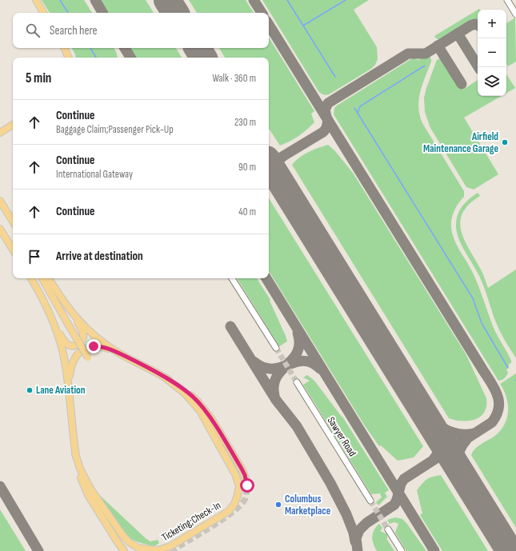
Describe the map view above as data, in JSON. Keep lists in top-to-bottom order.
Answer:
{
  "streets": {
    "main road": ["Ticketing;Check-In"],
    "street": ["Sawyer Road"]
  },
  "places": ["Airfield Maintenance Garage", "Lane Aviation", "Columbus Marketplace"],
  "page": {
    "map_buttons": ["+", "−"],
    "search": "Search here",
    "heading": ["5 min", "Walk · 360 m"],
    "list": [
      ["Continue", "Baggage Claim;Passenger Pick-Up", "230 m"],
      ["Continue", "International Gateway", "90 m"],
      ["Continue", "40 m"],
      "Arrive at destination"
    ]
  }
}
